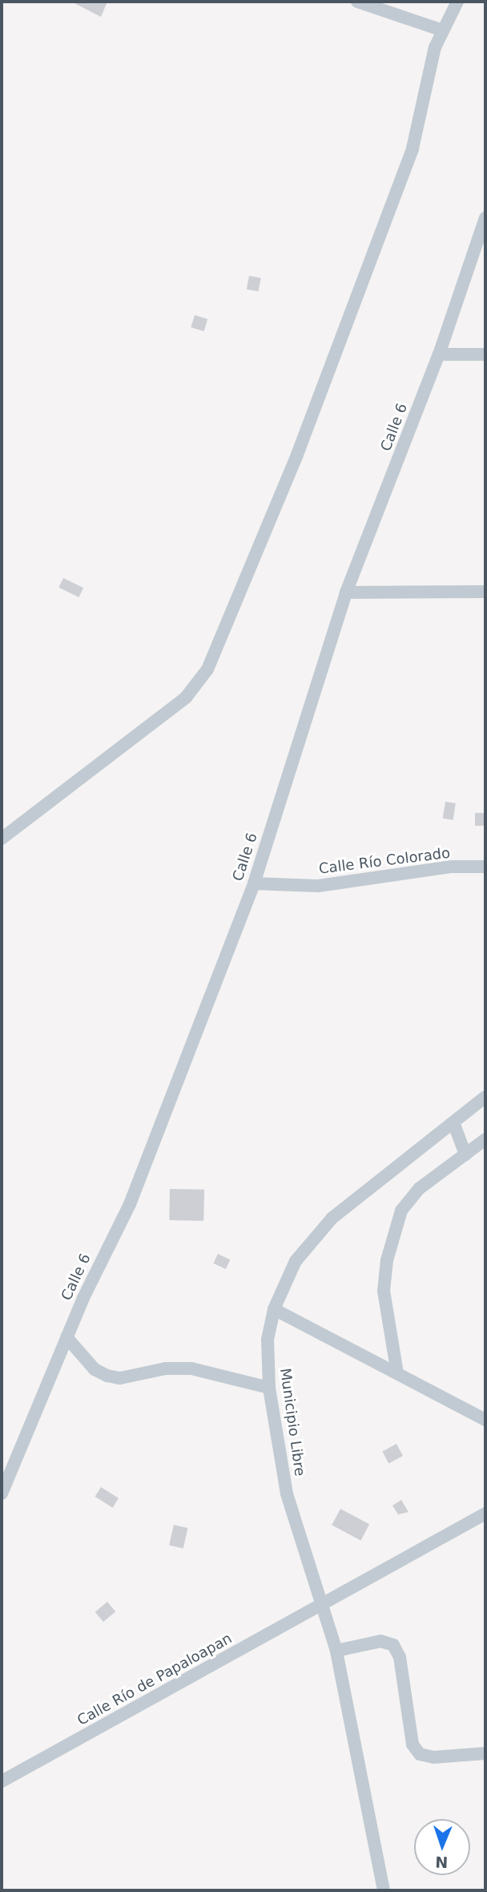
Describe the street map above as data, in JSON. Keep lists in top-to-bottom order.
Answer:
{
  "streets": {
    "street": [
      "Calle 6",
      "Calle Río Colorado",
      "Municipio Libre",
      "Calle Río de Papaloapan"
    ]
  },
  "crossings": [
    ["Calle 6", "Calle Río Colorado"],
    ["Municipio Libre", "Calle Río de Papaloapan"]
  ],
  "north": "bottom"
}
